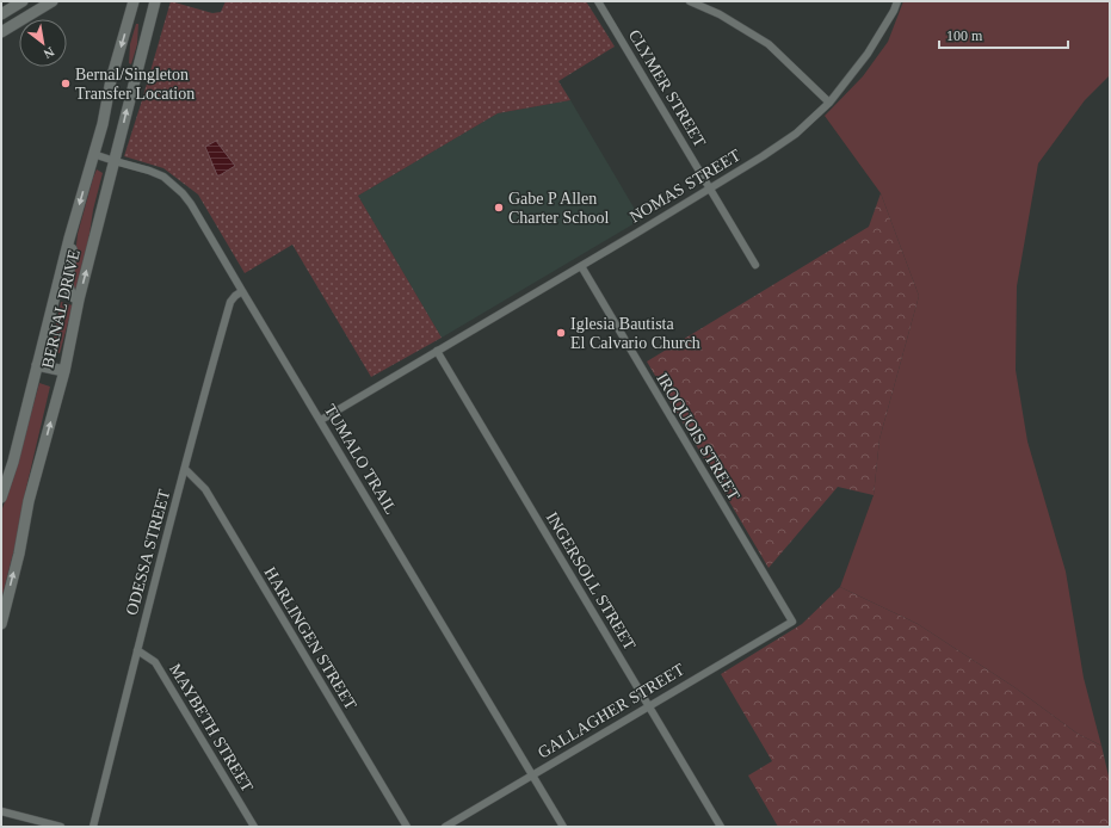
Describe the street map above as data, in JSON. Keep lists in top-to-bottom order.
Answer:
{
  "streets": {
    "street": [
      "CLYMER STREET",
      "NOMAS STREET",
      "BERNAL DRIVE",
      "IROQUOIS STREET",
      "TUMALO TRAIL",
      "ODESSA STREET",
      "INGERSOLL STREET",
      "HARLINGEN STREET",
      "GALLAGHER STREET",
      "MAYBETH STREET"
    ]
  },
  "crossings": [
    ["CLYMER STREET", "NOMAS STREET"],
    ["NOMAS STREET", "IROQUOIS STREET"],
    ["NOMAS STREET", "TUMALO TRAIL"],
    ["NOMAS STREET", "INGERSOLL STREET"],
    ["BERNAL DRIVE", "TUMALO TRAIL"],
    ["IROQUOIS STREET", "GALLAGHER STREET"],
    ["TUMALO TRAIL", "ODESSA STREET"],
    ["TUMALO TRAIL", "GALLAGHER STREET"],
    ["ODESSA STREET", "HARLINGEN STREET"],
    ["ODESSA STREET", "MAYBETH STREET"],
    ["INGERSOLL STREET", "GALLAGHER STREET"]
  ],
  "places": ["Bernal/Singleton Transfer Location", "Gabe P Allen Charter School", "Iglesia Bautista El Calvario Church"],
  "scale_bar": "100 m",
  "north": "bottom right"
}
